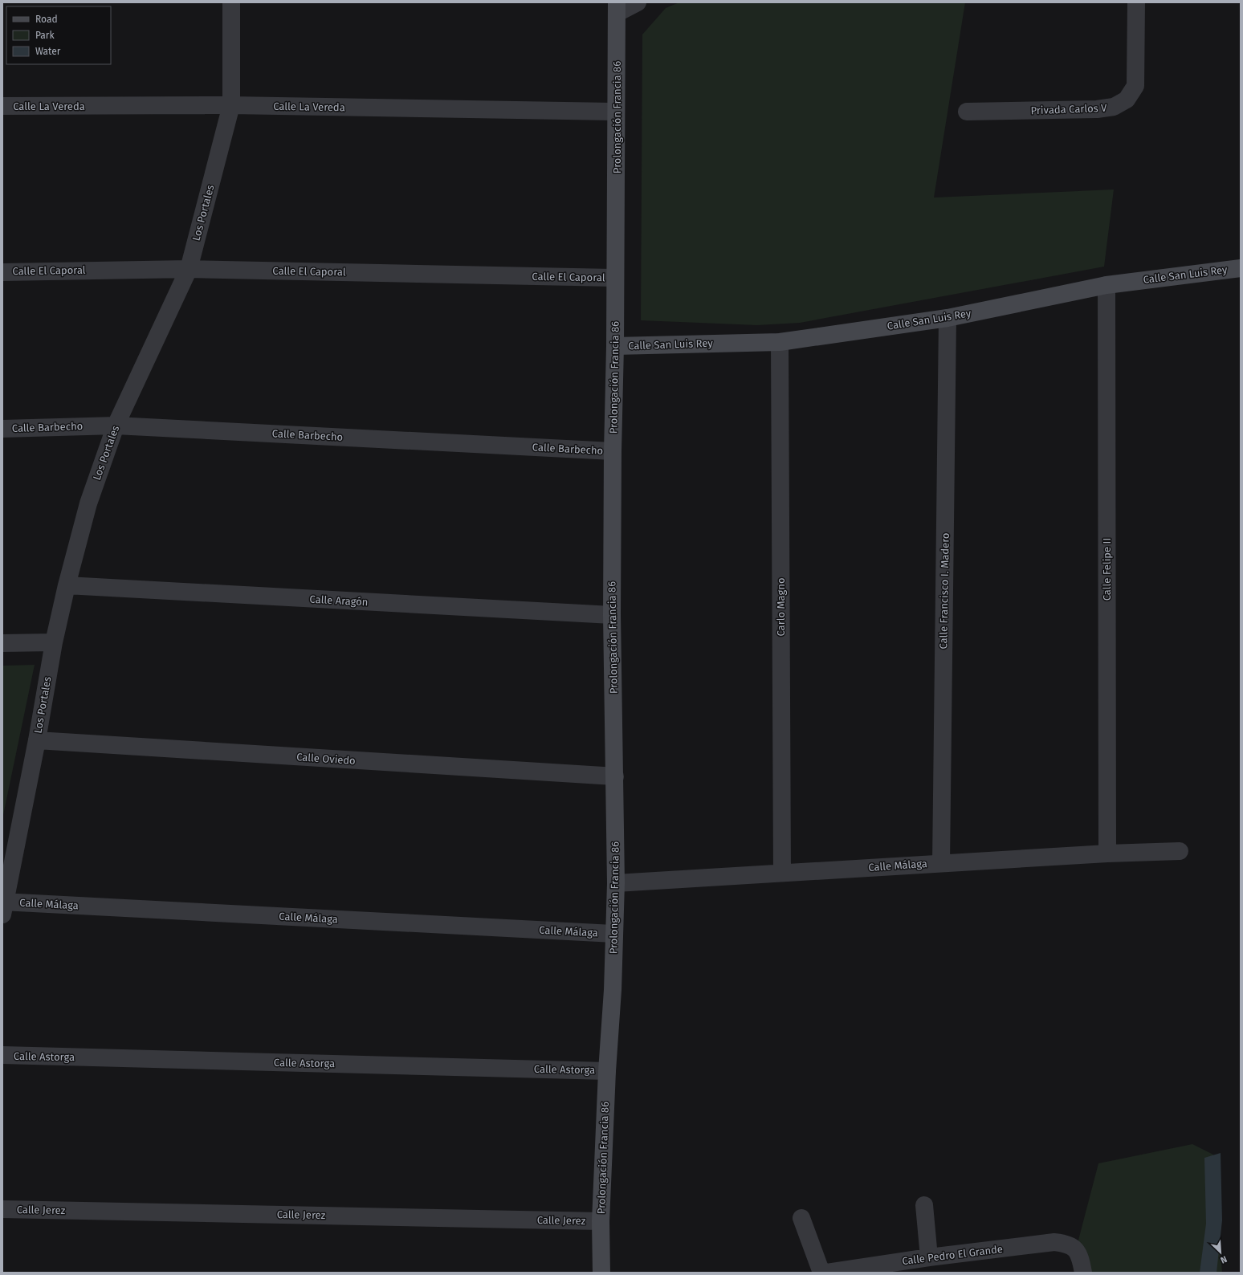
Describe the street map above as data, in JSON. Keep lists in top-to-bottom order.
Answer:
{
  "streets": {
    "street": [
      "Calle La Vereda",
      "Privada Carlos V",
      "Prolongación Francia 86",
      "Los Portales",
      "Calle El Caporal",
      "Calle San Luis Rey",
      "Calle Barbecho",
      "Calle Felipe II",
      "Calle Francisco I. Madero",
      "Calle Aragón",
      "Carlo Magno",
      "Calle Oviedo",
      "Calle Málaga",
      "Calle Astorga",
      "Calle Jerez",
      "Calle Pedro El Grande"
    ]
  },
  "crossings": [
    ["Calle La Vereda", "Prolongación Francia 86"],
    ["Calle La Vereda", "Los Portales"],
    ["Prolongación Francia 86", "Calle El Caporal"],
    ["Prolongación Francia 86", "Calle San Luis Rey"],
    ["Prolongación Francia 86", "Calle Barbecho"],
    ["Prolongación Francia 86", "Calle Aragón"],
    ["Prolongación Francia 86", "Calle Oviedo"],
    ["Prolongación Francia 86", "Calle Málaga"],
    ["Prolongación Francia 86", "Calle Astorga"],
    ["Prolongación Francia 86", "Calle Jerez"],
    ["Los Portales", "Calle El Caporal"],
    ["Los Portales", "Calle Barbecho"],
    ["Los Portales", "Calle Aragón"],
    ["Los Portales", "Calle Oviedo"],
    ["Los Portales", "Calle Málaga"],
    ["Calle San Luis Rey", "Calle Felipe II"],
    ["Calle San Luis Rey", "Calle Francisco I. Madero"],
    ["Calle San Luis Rey", "Carlo Magno"],
    ["Calle Felipe II", "Calle Málaga"],
    ["Calle Francisco I. Madero", "Calle Málaga"],
    ["Carlo Magno", "Calle Málaga"]
  ],
  "legend": ["Road", "Park", "Water"],
  "north": "bottom right"
}
